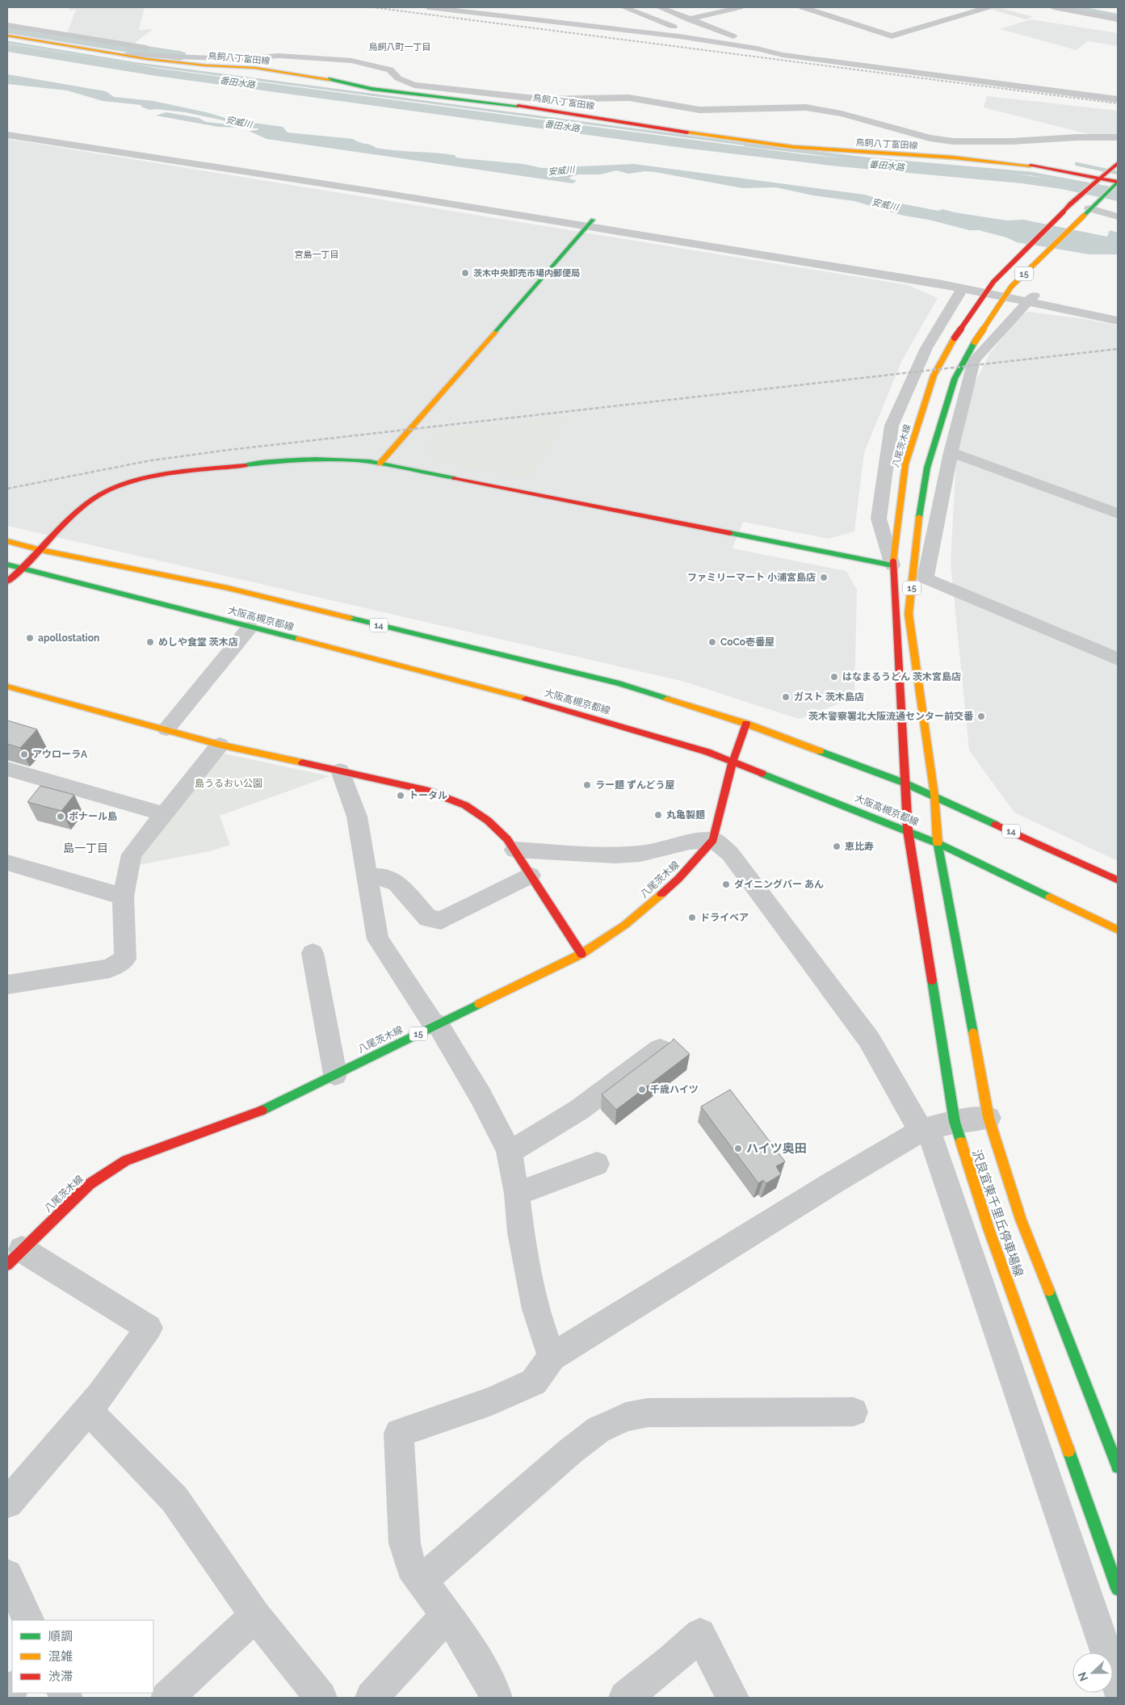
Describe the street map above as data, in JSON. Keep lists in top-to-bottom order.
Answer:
{
  "streets": {
    "main road": [
      "鳥飼八丁富田線",
      "15",
      "八尾茨木線",
      "大阪高槻京都線",
      "14",
      "沢良宜東千里丘停車場線"
    ]
  },
  "crossings": [
    ["鳥飼八丁富田線", "15"],
    ["鳥飼八丁富田線", "八尾茨木線"],
    ["15", "大阪高槻京都線"],
    ["15", "沢良宜東千里丘停車場線"],
    ["八尾茨木線", "大阪高槻京都線"],
    ["八尾茨木線", "沢良宜東千里丘停車場線"],
    ["大阪高槻京都線", "沢良宜東千里丘停車場線"]
  ],
  "districts": ["鳥飼八町一丁目", "宮島一丁目", "島一丁目"],
  "water": ["番田水路", "安威川"],
  "parks": ["島うるおい公園"],
  "places": [
    "茨木中央卸売市場内郵便局",
    "ファミリーマート 小浦宮島店",
    "apollostation",
    "めしや食堂 茨木店",
    "CoCo壱番屋",
    "はなまるうどん 茨木宮島店",
    "ガスト 茨木島店",
    "茨木警察署北大阪流通センター前交番",
    "アウローラA",
    "ラー麺 ずんどう屋",
    "トータル",
    "丸亀製麺",
    "ボナール島",
    "恵比寿",
    "ダイニングバー あん",
    "ドライベア",
    "千歳ハイツ",
    "ハイツ奥田"
  ],
  "legend": ["順調", "混雑", "渋滞"],
  "north": "left"
}
